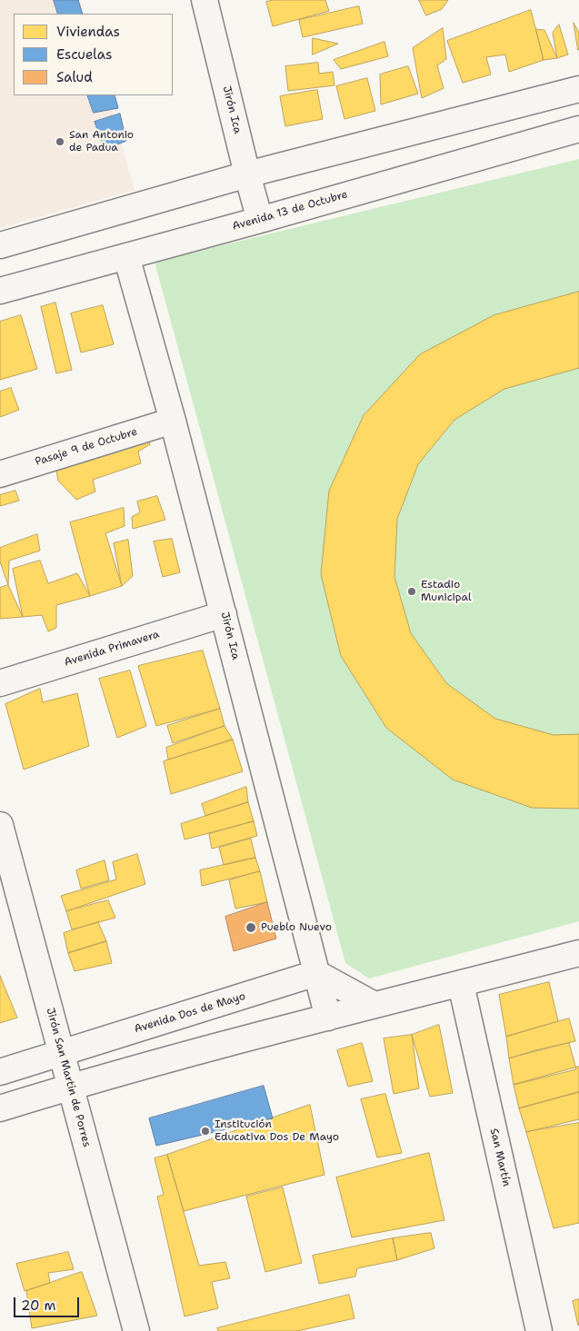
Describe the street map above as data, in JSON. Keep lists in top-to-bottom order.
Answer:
{
  "streets": {
    "street": [
      "Jirón Ica",
      "Avenida 13 de Octubre",
      "Pasaje 9 de Octubre",
      "Avenida Primavera",
      "Avenida Dos de Mayo",
      "Jirón San Martin de Porres",
      "San Martín"
    ]
  },
  "crossings": [
    ["Jirón Ica", "Avenida 13 de Octubre"],
    ["Jirón Ica", "Pasaje 9 de Octubre"],
    ["Jirón Ica", "Avenida Primavera"],
    ["Jirón Ica", "Avenida Dos de Mayo"],
    ["Avenida Dos de Mayo", "Jirón San Martin de Porres"]
  ],
  "places": [
    "San Antonio de Padua",
    "Estadio Municipal",
    "Pueblo Nuevo",
    "Institución Educativa Dos De Mayo"
  ],
  "legend": ["Viviendas", "Escuelas", "Salud"],
  "scale_bar": "20 m"
}
